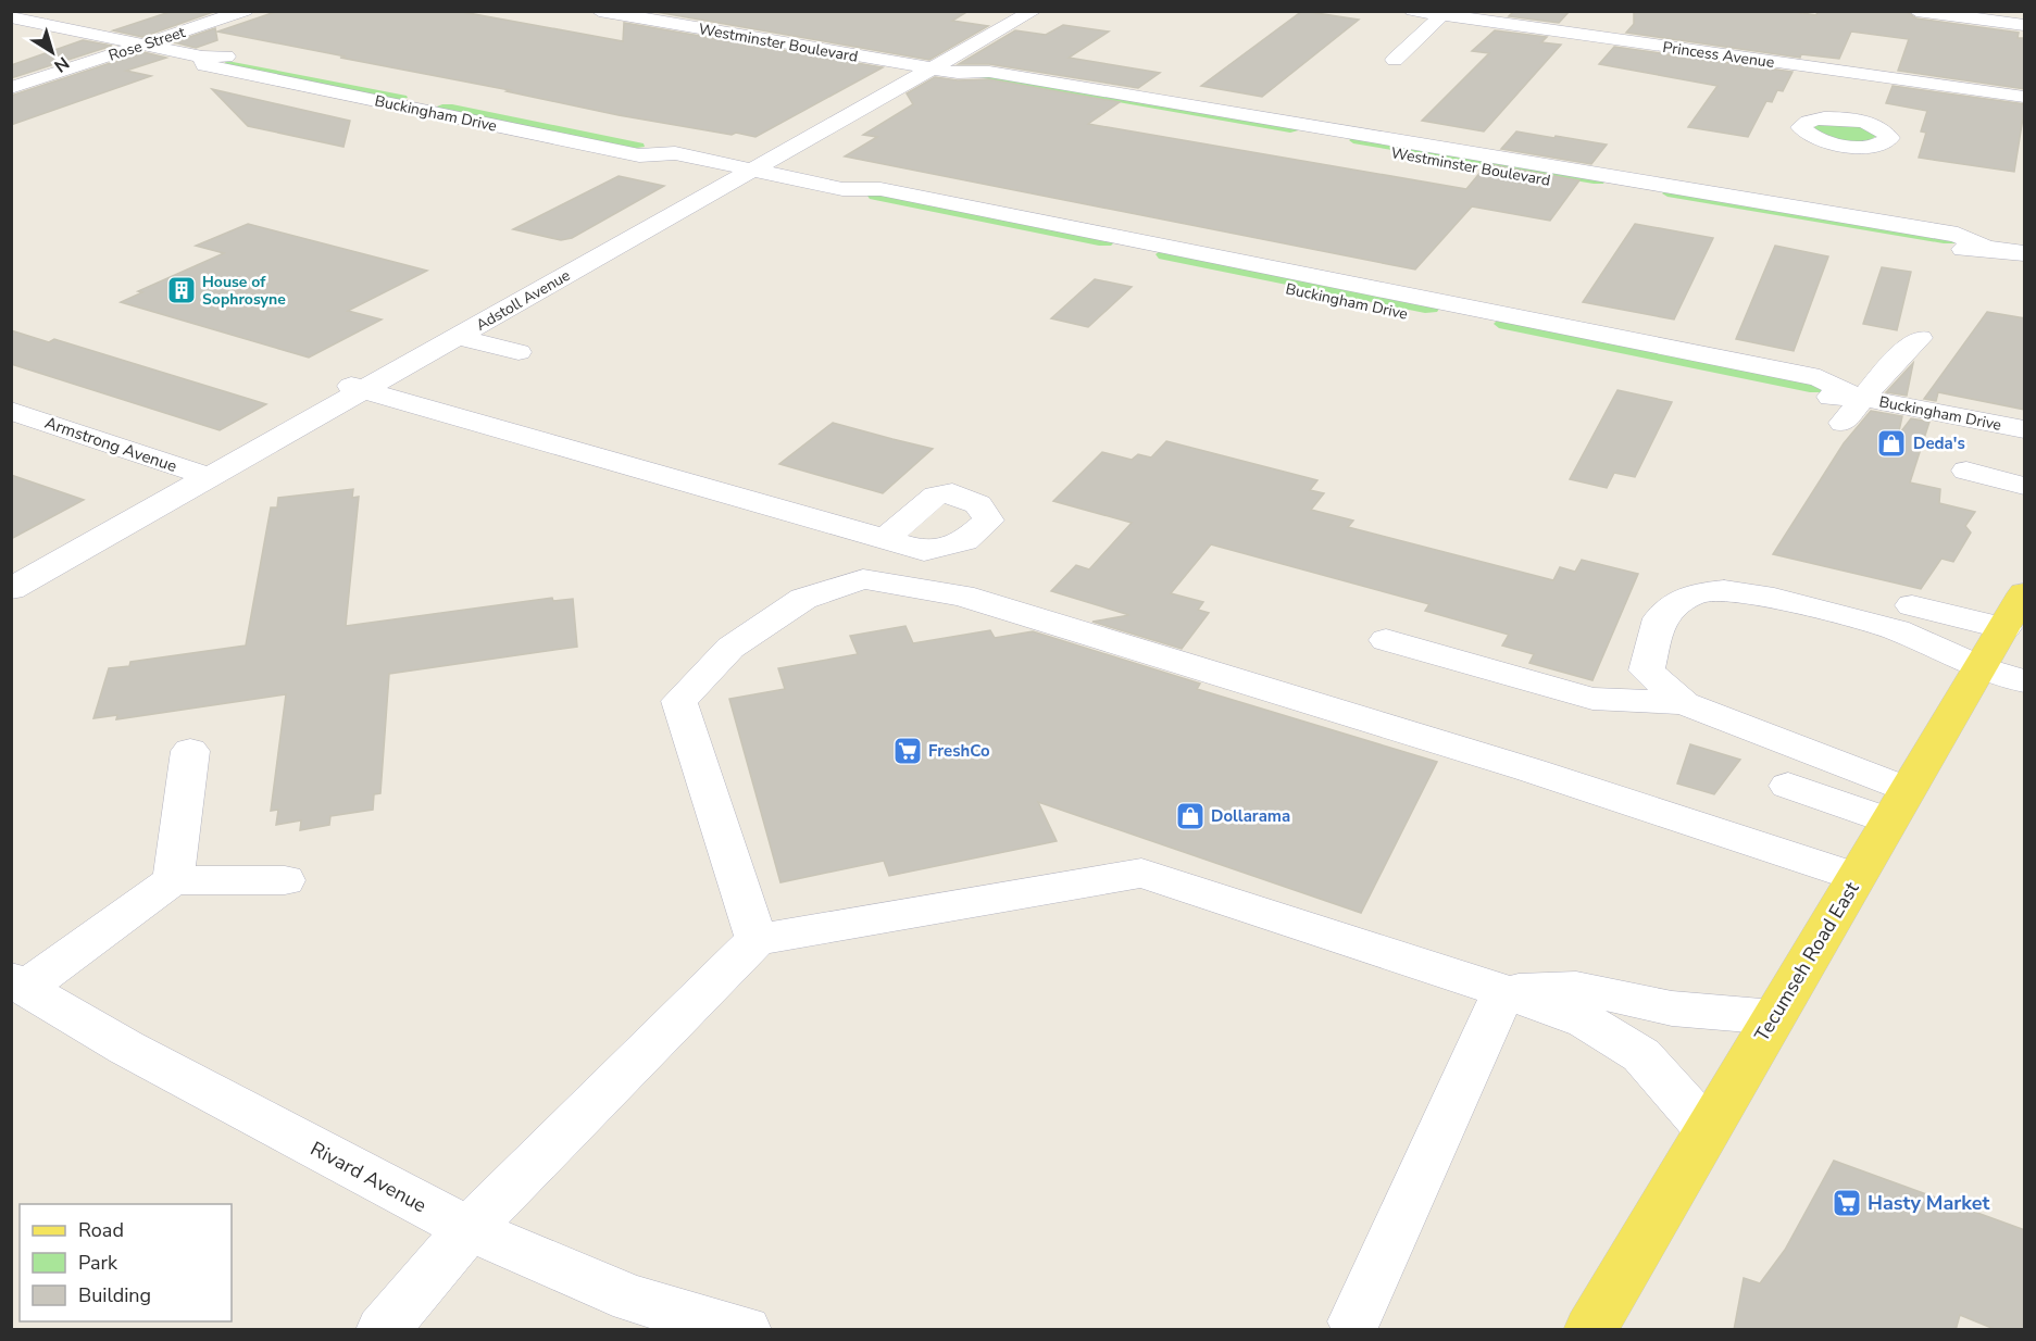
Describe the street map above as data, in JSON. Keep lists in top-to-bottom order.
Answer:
{
  "streets": {
    "main road": ["Tecumseh Road East"],
    "street": [
      "Westminster Boulevard",
      "Rose Street",
      "Princess Avenue",
      "Buckingham Drive",
      "Adstoll Avenue",
      "Armstrong Avenue",
      "Rivard Avenue"
    ]
  },
  "crossings": [
    ["Westminster Boulevard", "Adstoll Avenue"],
    ["Rose Street", "Buckingham Drive"],
    ["Buckingham Drive", "Adstoll Avenue"],
    ["Adstoll Avenue", "Armstrong Avenue"]
  ],
  "places": {
    "building": ["House of Sophrosyne"],
    "shop": ["Deda's", "Dollarama"],
    "supermarket": ["FreshCo", "Hasty Market"]
  },
  "legend": ["Road", "Park", "Building"],
  "north": "bottom right"
}
